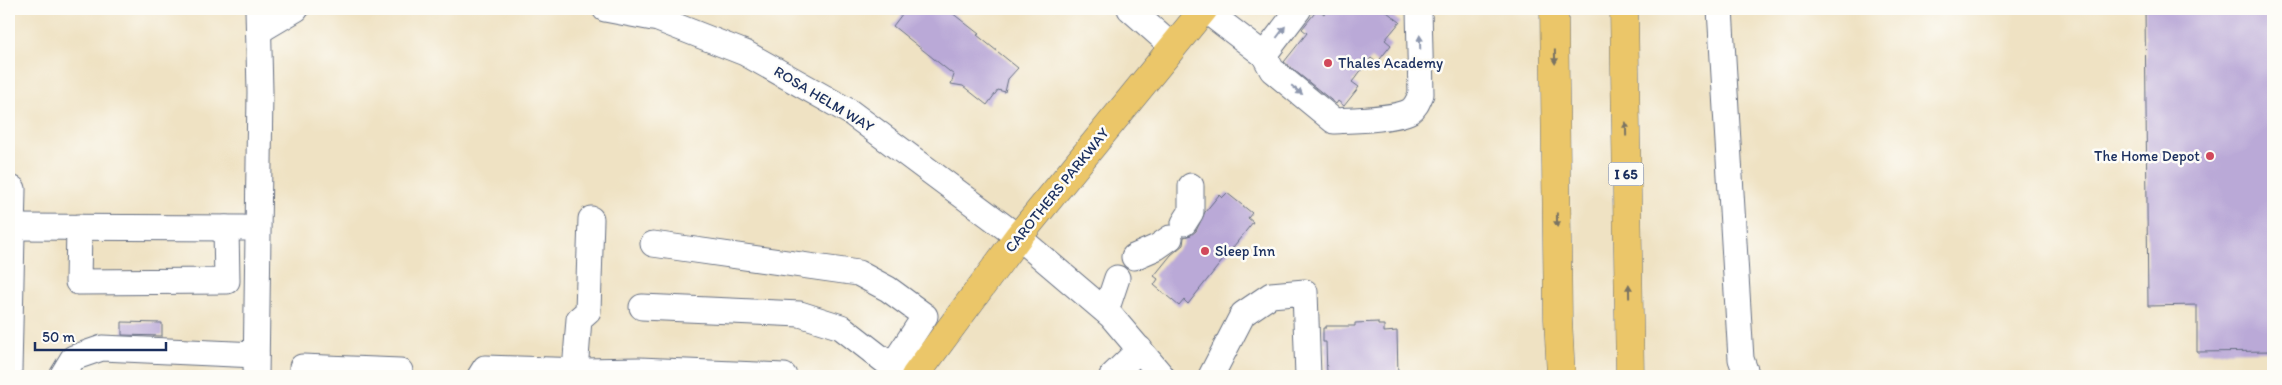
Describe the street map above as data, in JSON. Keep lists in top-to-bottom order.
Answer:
{
  "streets": {
    "main road": ["I 65", "CAROTHERS PARKWAY"],
    "street": ["ROSA HELM WAY"]
  },
  "crossings": [
    ["ROSA HELM WAY", "CAROTHERS PARKWAY"]
  ],
  "places": ["Thales Academy", "The Home Depot", "Sleep Inn"],
  "scale_bar": "50 m"
}
